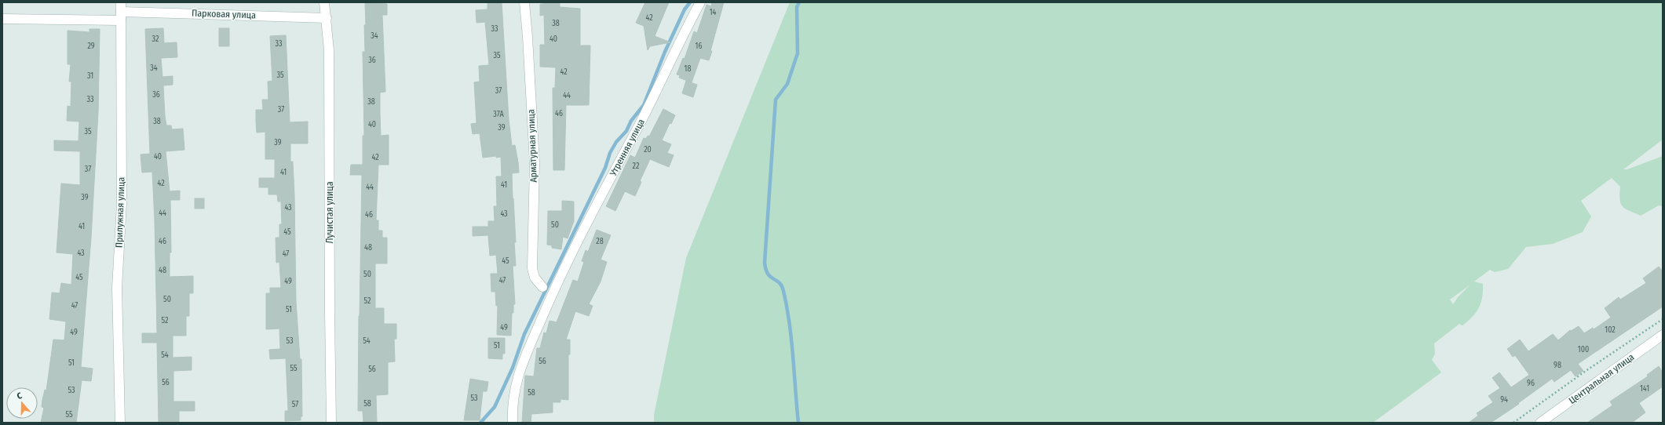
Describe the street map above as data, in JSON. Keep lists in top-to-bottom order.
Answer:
{
  "streets": {
    "street": [
      "Парковая улица",
      "Арматурная улица",
      "Утренняя улица",
      "Прилужная улица",
      "Лучистая улица",
      "Центральная улица"
    ]
  },
  "crossings": [
    ["Парковая улица", "Прилужная улица"],
    ["Парковая улица", "Лучистая улица"],
    ["Арматурная улица", "Утренняя улица"]
  ],
  "house_numbers": [
    "14",
    "42",
    "38",
    "33",
    "34",
    "32",
    "40",
    "33",
    "29",
    "16",
    "35",
    "36",
    "34",
    "18",
    "42",
    "35",
    "31",
    "37",
    "36",
    "44",
    "33",
    "38",
    "37",
    "46",
    "37А",
    "38",
    "40",
    "39",
    "35",
    "39",
    "20",
    "40",
    "42",
    "22",
    "37",
    "41",
    "42",
    "41",
    "44",
    "39",
    "43",
    "44",
    "43",
    "46",
    "50",
    "41",
    "45",
    "46",
    "28",
    "48",
    "43",
    "47",
    "45",
    "48",
    "50",
    "45",
    "47",
    "49",
    "50",
    "52",
    "47",
    "51",
    "52",
    "49",
    "102",
    "49",
    "53",
    "54",
    "51",
    "100",
    "54",
    "56",
    "51",
    "98",
    "55",
    "56",
    "56",
    "96",
    "141",
    "53",
    "58",
    "53",
    "94",
    "58",
    "57",
    "55"
  ],
  "north": "top"
}
